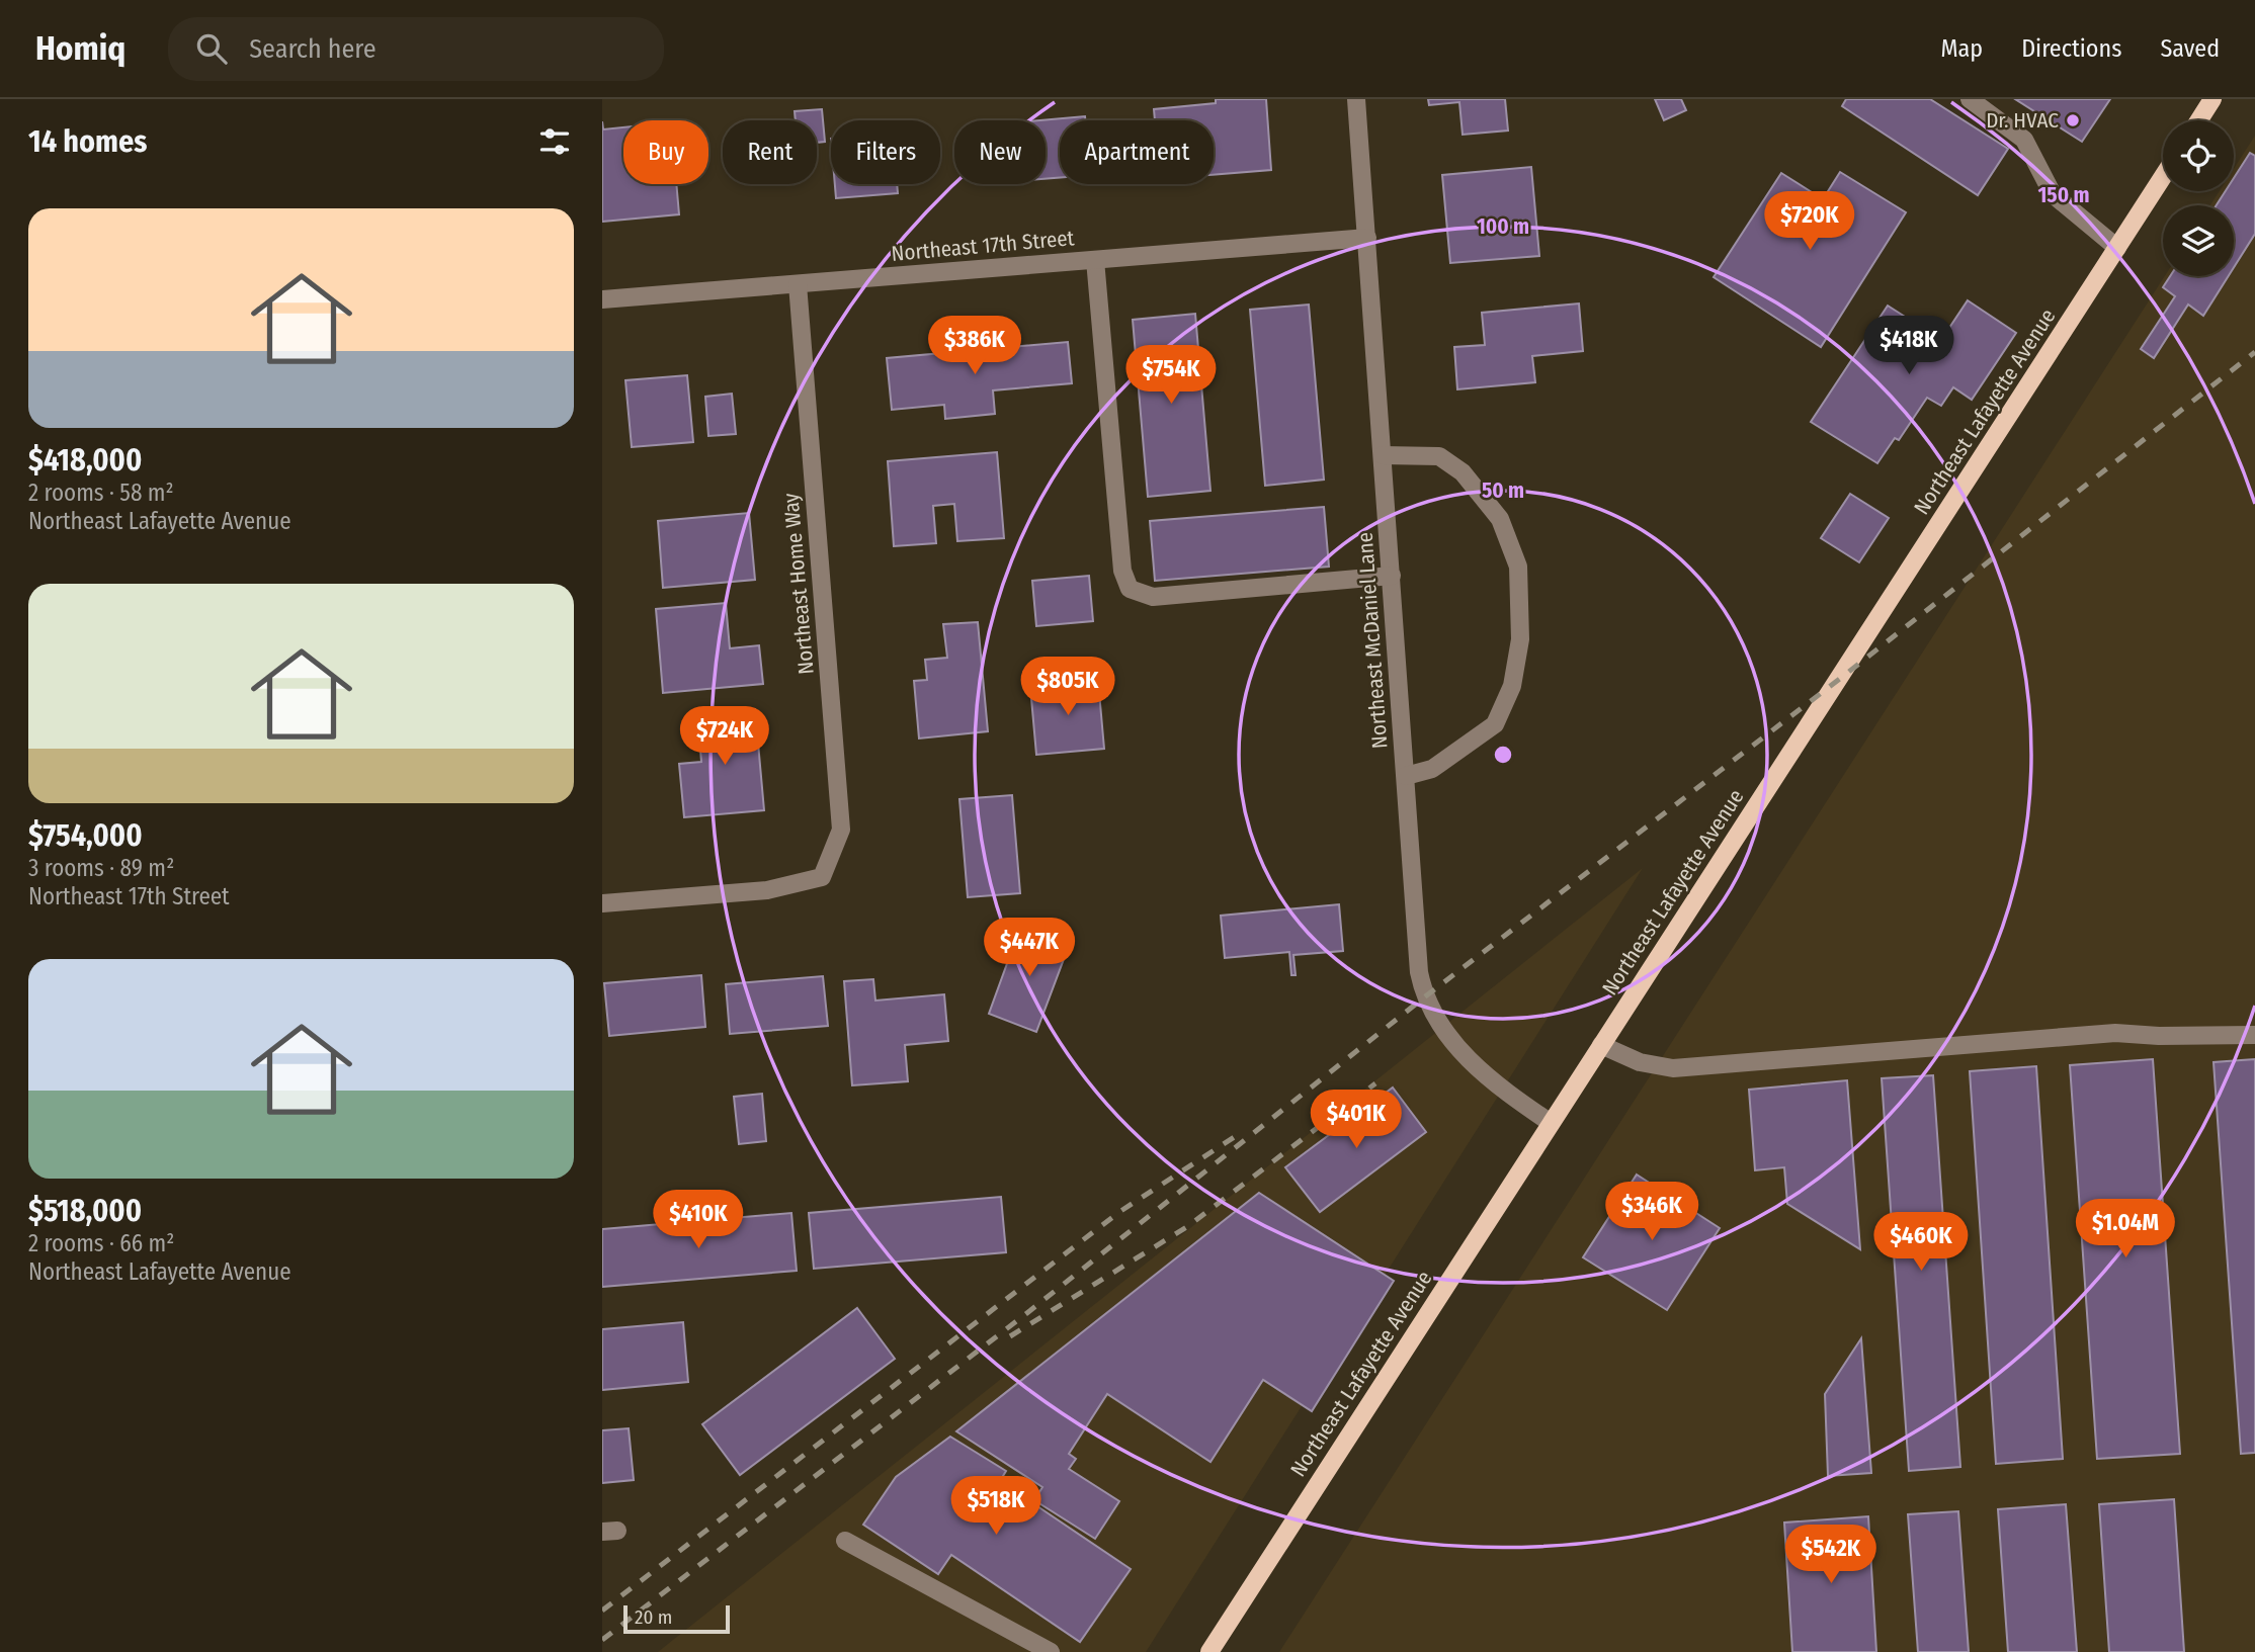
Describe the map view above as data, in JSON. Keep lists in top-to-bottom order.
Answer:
{
  "streets": {
    "main road": ["Northeast Lafayette Avenue"],
    "street": ["Northeast 17th Street", "Northeast Home Way", "Northeast McDaniel Lane"]
  },
  "crossings": [
    ["Northeast 17th Street", "Northeast Home Way"],
    ["Northeast 17th Street", "Northeast McDaniel Lane"],
    ["Northeast Lafayette Avenue", "Northeast McDaniel Lane"]
  ],
  "places": ["Dr. HVAC"],
  "scale_bar": "20 m",
  "page": {
    "header": "Homiq",
    "search": "Search here",
    "nav": ["Map", "Directions", "Saved"],
    "heading": "14 homes",
    "chip": [
      "Buy",
      "Rent",
      "Filters",
      "New",
      "Apartment"
    ],
    "list": [
      {
        "name": "$418,000",
        "note": "2 rooms · 58 m² · Northeast Lafayette Avenue"
      },
      {
        "name": "$754,000",
        "note": "3 rooms · 89 m² · Northeast 17th Street"
      },
      {
        "name": "$518,000",
        "note": "2 rooms · 66 m² · Northeast Lafayette Avenue"
      }
    ],
    "price": [
      "$720K",
      "$386K",
      "$418K",
      "$754K",
      "$805K",
      "$724K",
      "$447K",
      "$401K",
      "$346K",
      "$410K",
      "$1.04M",
      "$460K",
      "$518K",
      "$542K"
    ],
    "scale": "20 m"
  },
  "rings": ["150 m", "100 m", "50 m"]
}
